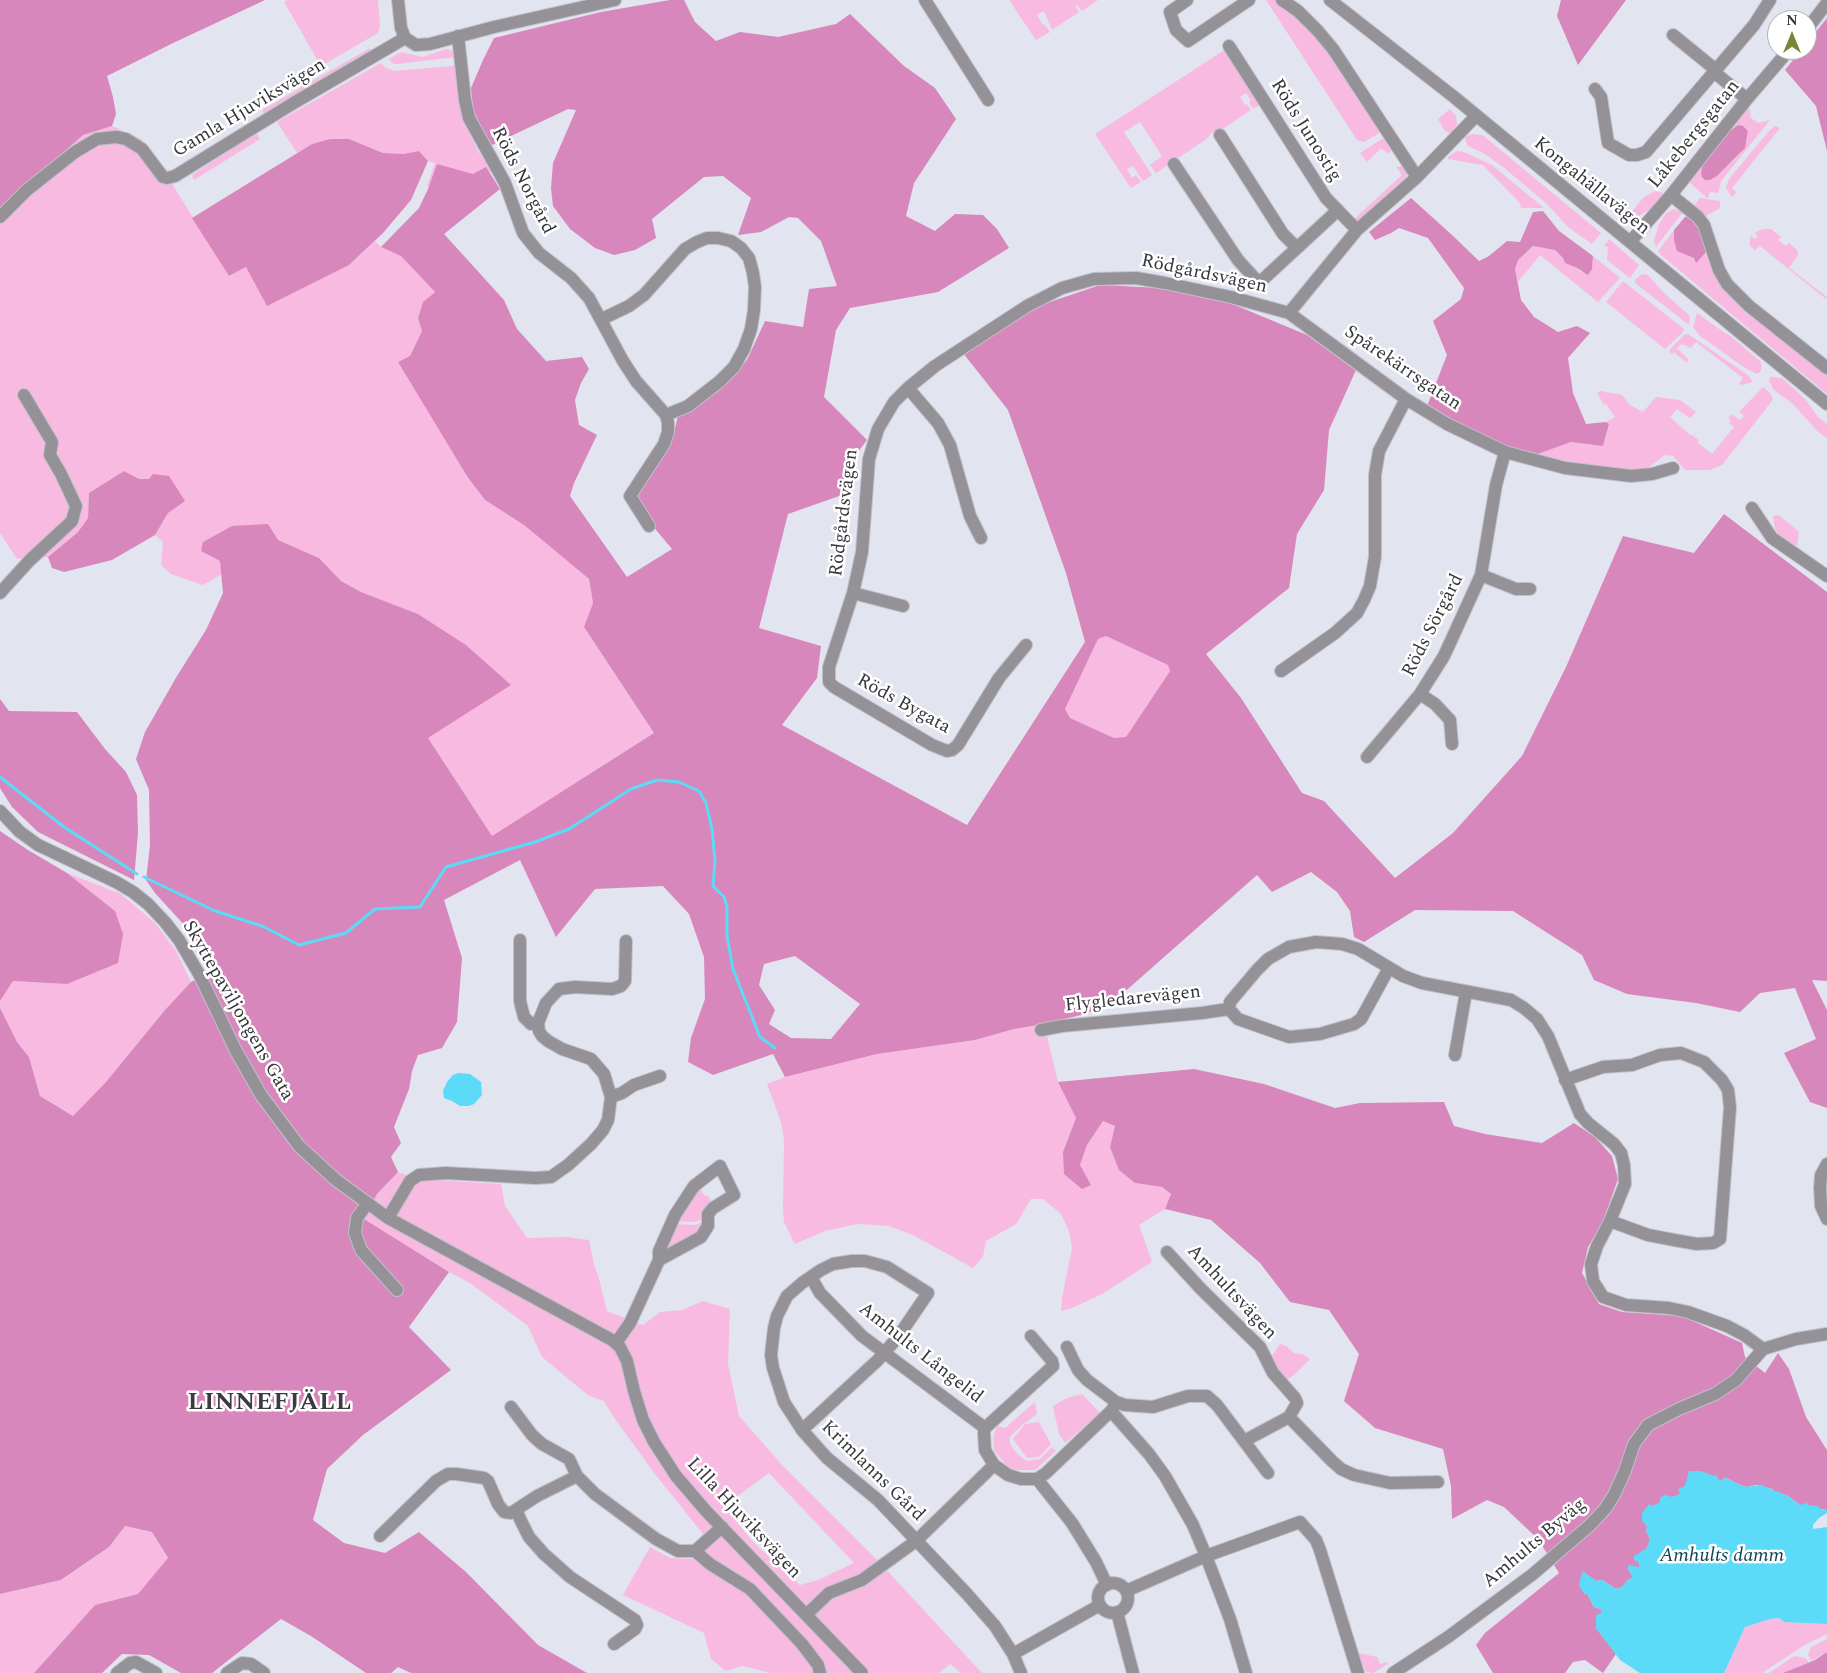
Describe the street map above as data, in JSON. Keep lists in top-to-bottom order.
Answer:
{
  "streets": {
    "street": [
      "Gamla Hjuviksvägen",
      "Röds Junostig",
      "Låkebergsgatan",
      "Röds Norgård",
      "Kongahällavägen",
      "Rödgårdsvägen",
      "Spårekärrsgatan",
      "Röds Sörgård",
      "Röds Bygata",
      "Flygledarevägen",
      "Skyttepaviljongens Gata",
      "Amhultsvägen",
      "Amhults Långelid",
      "Krimlanns Gård",
      "Lilla Hjuviksvägen",
      "Amhults Byväg"
    ]
  },
  "crossings": [
    ["Låkebergsgatan", "Kongahällavägen"],
    ["Rödgårdsvägen", "Spårekärrsgatan"],
    ["Rödgårdsvägen", "Röds Bygata"],
    ["Spårekärrsgatan", "Röds Sörgård"],
    ["Flygledarevägen", "Amhults Byväg"],
    ["Skyttepaviljongens Gata", "Lilla Hjuviksvägen"],
    ["Amhults Långelid", "Krimlanns Gård"]
  ],
  "districts": ["LINNEFJÄLL"],
  "water": ["Amhults damm"],
  "north": "top"
}
